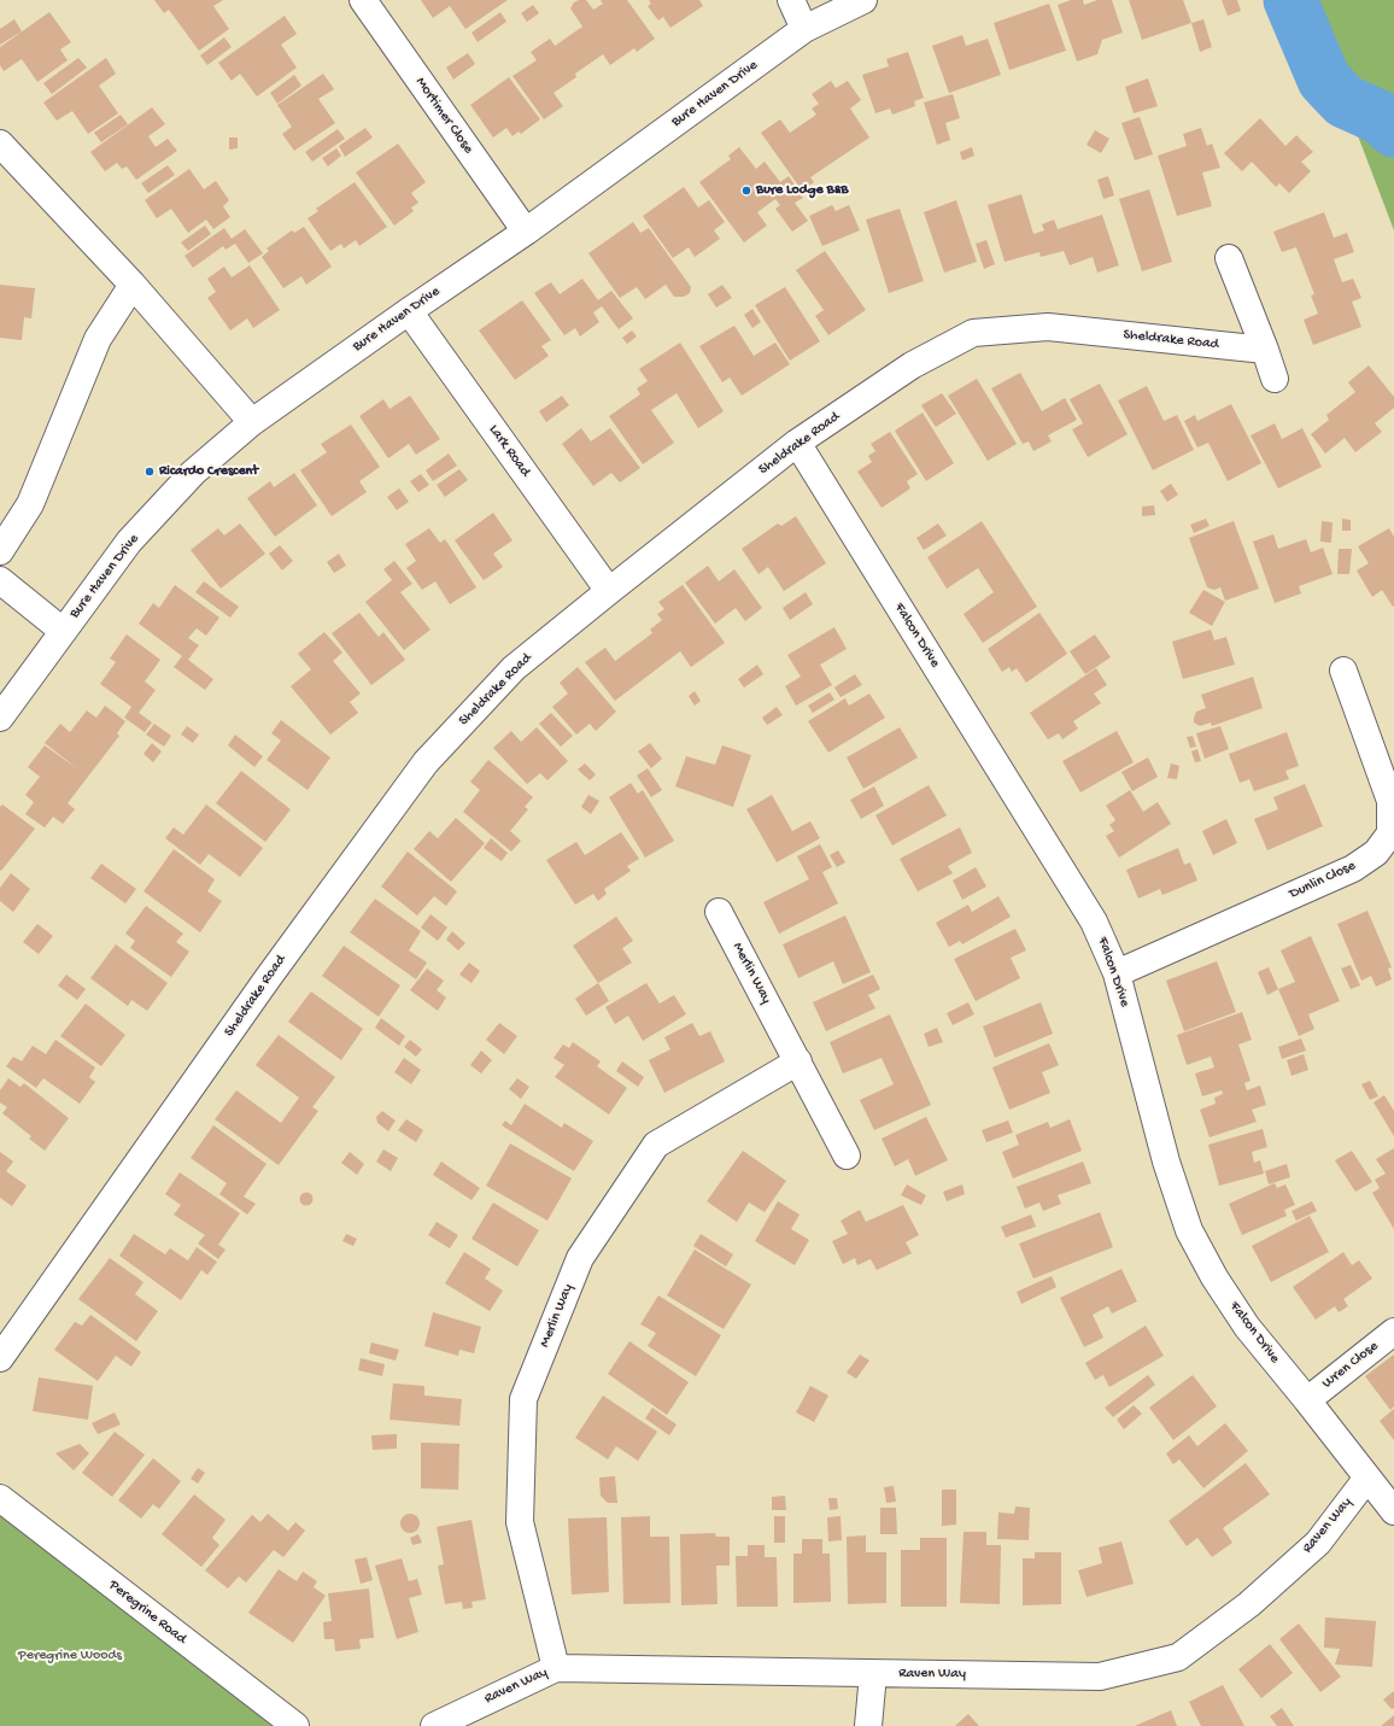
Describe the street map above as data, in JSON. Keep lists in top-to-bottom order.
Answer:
{
  "streets": {
    "street": [
      "Bure Haven Drive",
      "Mortimer Close",
      "Sheldrake Road",
      "Lark Road",
      "Falcon Drive",
      "Dunlin Close",
      "Merlin Way",
      "Wren Close",
      "Raven Way",
      "Peregrine Road"
    ]
  },
  "crossings": [
    ["Bure Haven Drive", "Mortimer Close"],
    ["Bure Haven Drive", "Lark Road"],
    ["Sheldrake Road", "Lark Road"],
    ["Sheldrake Road", "Falcon Drive"],
    ["Falcon Drive", "Dunlin Close"],
    ["Falcon Drive", "Wren Close"],
    ["Falcon Drive", "Raven Way"],
    ["Merlin Way", "Raven Way"]
  ],
  "parks": ["Peregrine Woods"],
  "places": ["Bure Lodge B&B", "Ricardo Crescent"]
}
